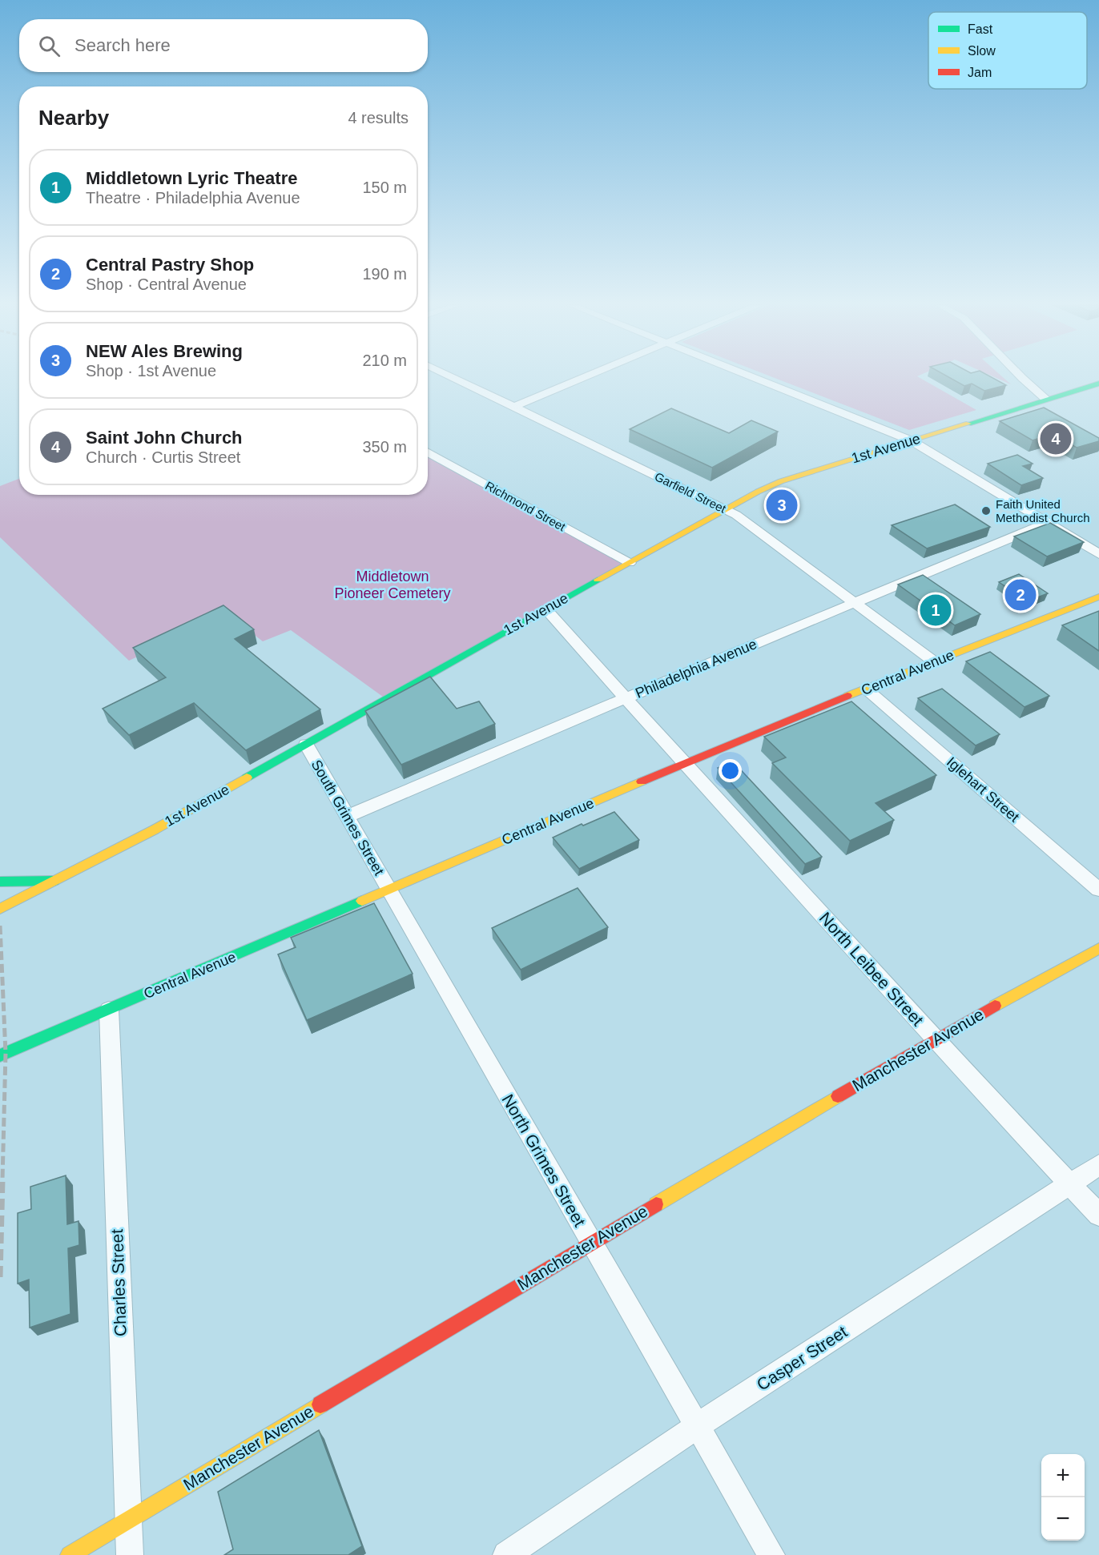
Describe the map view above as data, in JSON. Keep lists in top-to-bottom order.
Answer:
{
  "streets": {
    "street": [
      "1st Avenue",
      "Garfield Street",
      "Richmond Street",
      "Philadelphia Avenue",
      "Central Avenue",
      "Iglehart Street",
      "South Grimes Street",
      "North Leibee Street",
      "Manchester Avenue",
      "North Grimes Street",
      "Charles Street",
      "Casper Street"
    ]
  },
  "crossings": [
    ["1st Avenue", "Garfield Street"],
    ["1st Avenue", "Richmond Street"],
    ["1st Avenue", "South Grimes Street"],
    ["1st Avenue", "North Leibee Street"],
    ["Garfield Street", "Philadelphia Avenue"],
    ["Garfield Street", "Central Avenue"],
    ["Philadelphia Avenue", "South Grimes Street"],
    ["Philadelphia Avenue", "North Leibee Street"],
    ["Central Avenue", "Iglehart Street"],
    ["Central Avenue", "South Grimes Street"],
    ["Central Avenue", "North Leibee Street"],
    ["Central Avenue", "North Grimes Street"],
    ["Central Avenue", "Charles Street"],
    ["South Grimes Street", "North Grimes Street"],
    ["North Leibee Street", "Manchester Avenue"],
    ["North Leibee Street", "Casper Street"],
    ["Manchester Avenue", "North Grimes Street"],
    ["Manchester Avenue", "Charles Street"],
    ["North Grimes Street", "Casper Street"]
  ],
  "parks": ["Middletown Pioneer Cemetery"],
  "places": ["Faith United Methodist Church"],
  "legend": ["Fast", "Slow", "Jam"],
  "page": {
    "search": "Search here",
    "heading": ["Nearby", "4 results"],
    "list": [
      {
        "mark": "1",
        "name": "Middletown Lyric Theatre",
        "note": "Theatre · Philadelphia Avenue",
        "value": "150 m"
      },
      {
        "mark": "2",
        "name": "Central Pastry Shop",
        "note": "Shop · Central Avenue",
        "value": "190 m"
      },
      {
        "mark": "3",
        "name": "NEW Ales Brewing",
        "note": "Shop · 1st Avenue",
        "value": "210 m"
      },
      {
        "mark": "4",
        "name": "Saint John Church",
        "note": "Church · Curtis Street",
        "value": "350 m"
      }
    ],
    "pins": [
      "4",
      "3",
      "2",
      "1"
    ],
    "map_buttons": ["+", "−"]
  }
}
